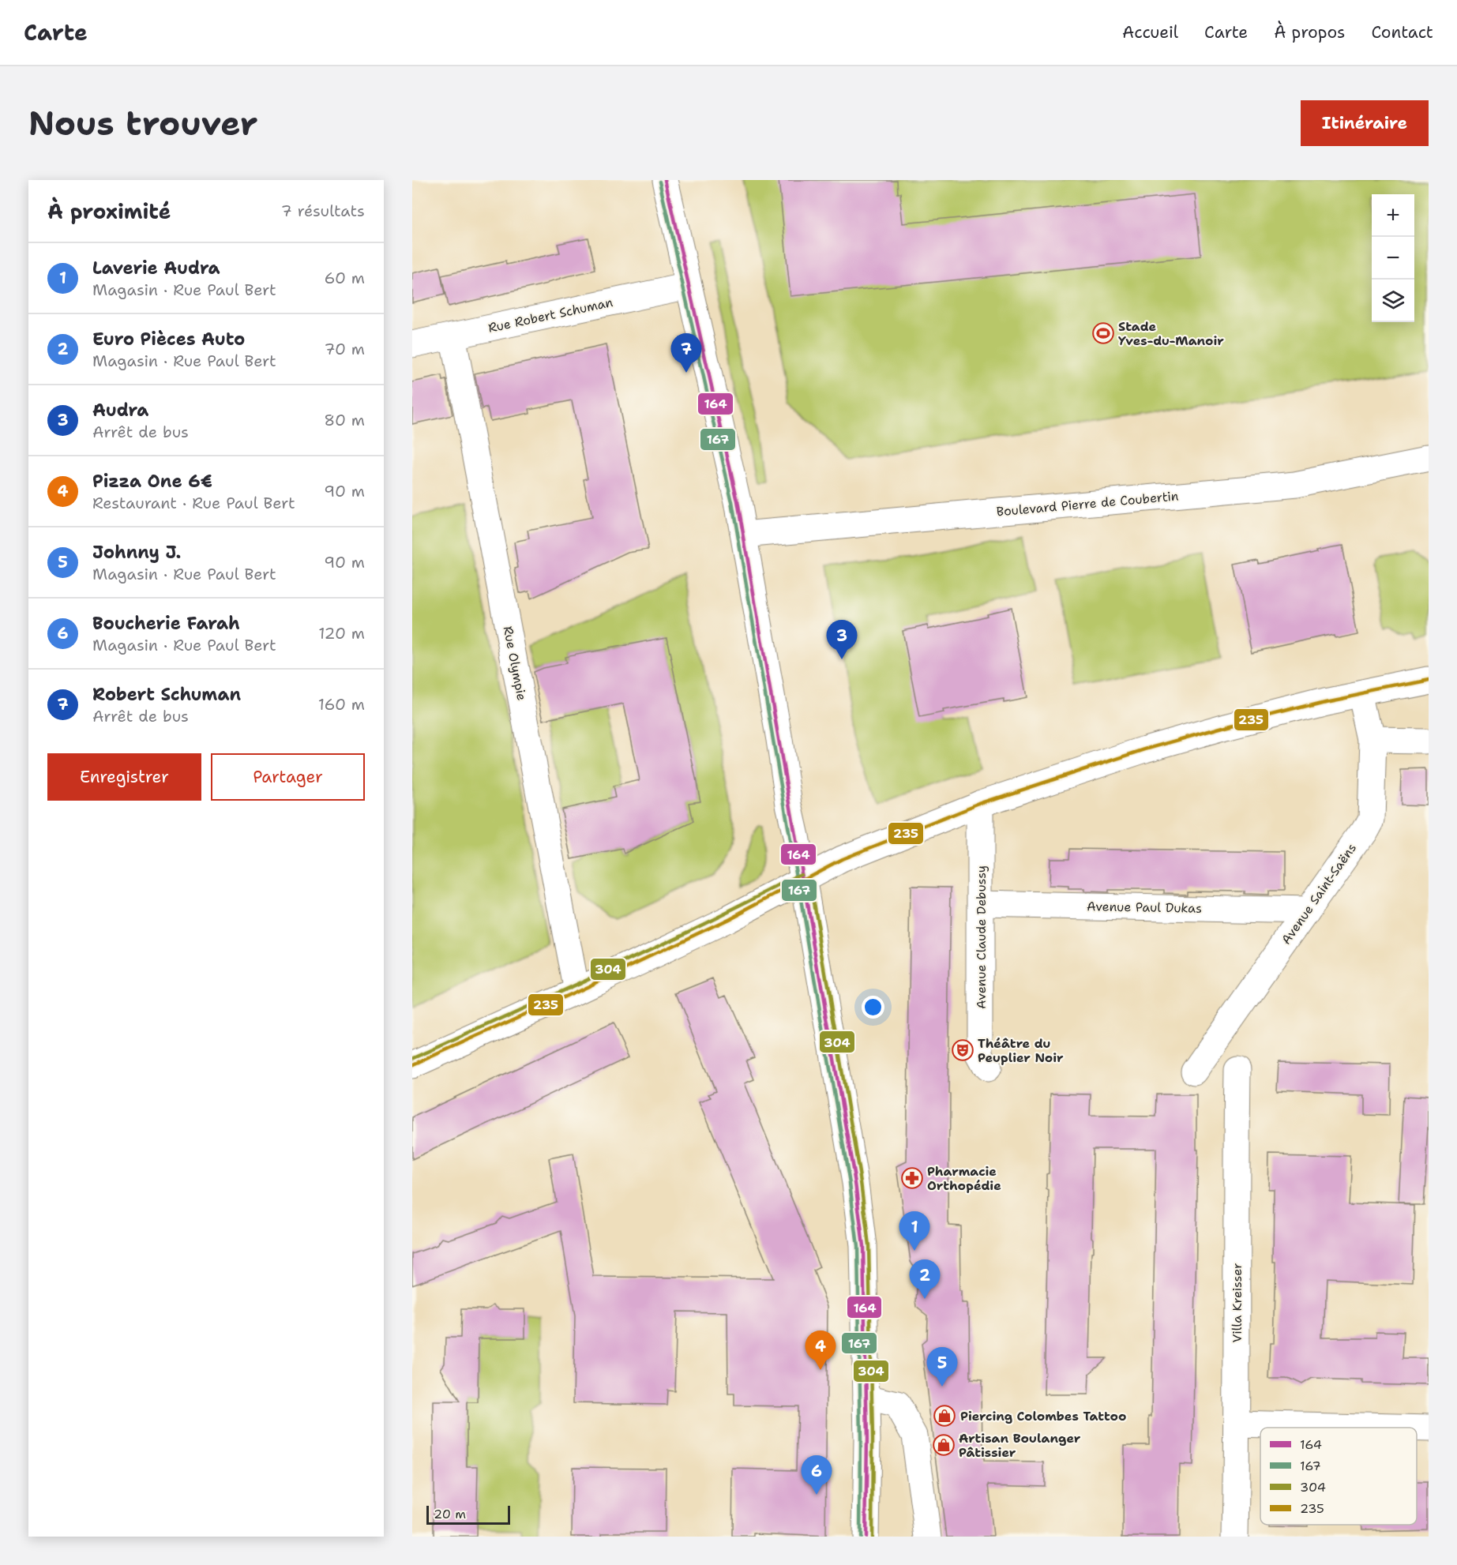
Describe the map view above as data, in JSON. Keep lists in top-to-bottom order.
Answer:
{
  "streets": {
    "street": [
      "Rue Robert Schuman",
      "Boulevard Pierre de Coubertin",
      "Rue Olympie",
      "Avenue Saint-Saëns",
      "Avenue Paul Dukas",
      "Avenue Claude Debussy",
      "Villa Kreisser"
    ]
  },
  "crossings": [
    ["Rue Robert Schuman", "Rue Olympie"],
    ["Avenue Saint-Saëns", "Avenue Paul Dukas"],
    ["Avenue Paul Dukas", "Avenue Claude Debussy"]
  ],
  "places": {
    "sports": ["Stade Yves-du-Manoir"],
    "theatre": ["Théâtre du Peuplier Noir"],
    "pharmacy": ["Pharmacie Orthopédie"],
    "shop": ["Piercing Colombes Tattoo", "Artisan Boulanger Pâtissier"]
  },
  "lines": [
    "transit line 164",
    "transit line 167",
    "transit line 235",
    "transit line 304"
  ],
  "legend": [
    "164",
    "167",
    "304",
    "235"
  ],
  "scale_bar": "20 m",
  "page": {
    "header": "Carte",
    "nav": [
      "Accueil",
      "Carte",
      "À propos",
      "Contact"
    ],
    "buttons": [
      "Itinéraire",
      ["Enregistrer", "Partager"]
    ],
    "title": "Nous trouver",
    "heading": ["À proximité", "7 résultats"],
    "map_buttons": ["+", "−"],
    "list": [
      {
        "mark": "1",
        "name": "Laverie Audra",
        "note": "Magasin · Rue Paul Bert",
        "value": "60 m"
      },
      {
        "mark": "2",
        "name": "Euro Pièces Auto",
        "note": "Magasin · Rue Paul Bert",
        "value": "70 m"
      },
      {
        "mark": "3",
        "name": "Audra",
        "note": "Arrêt de bus",
        "value": "80 m"
      },
      {
        "mark": "4",
        "name": "Pizza One 6€",
        "note": "Restaurant · Rue Paul Bert",
        "value": "90 m"
      },
      {
        "mark": "5",
        "name": "Johnny J.",
        "note": "Magasin · Rue Paul Bert",
        "value": "90 m"
      },
      {
        "mark": "6",
        "name": "Boucherie Farah",
        "note": "Magasin · Rue Paul Bert",
        "value": "120 m"
      },
      {
        "mark": "7",
        "name": "Robert Schuman",
        "note": "Arrêt de bus",
        "value": "160 m"
      }
    ],
    "pins": [
      "7",
      "3",
      "1",
      "2",
      "4",
      "5",
      "6"
    ],
    "scale": "20 m"
  }
}
